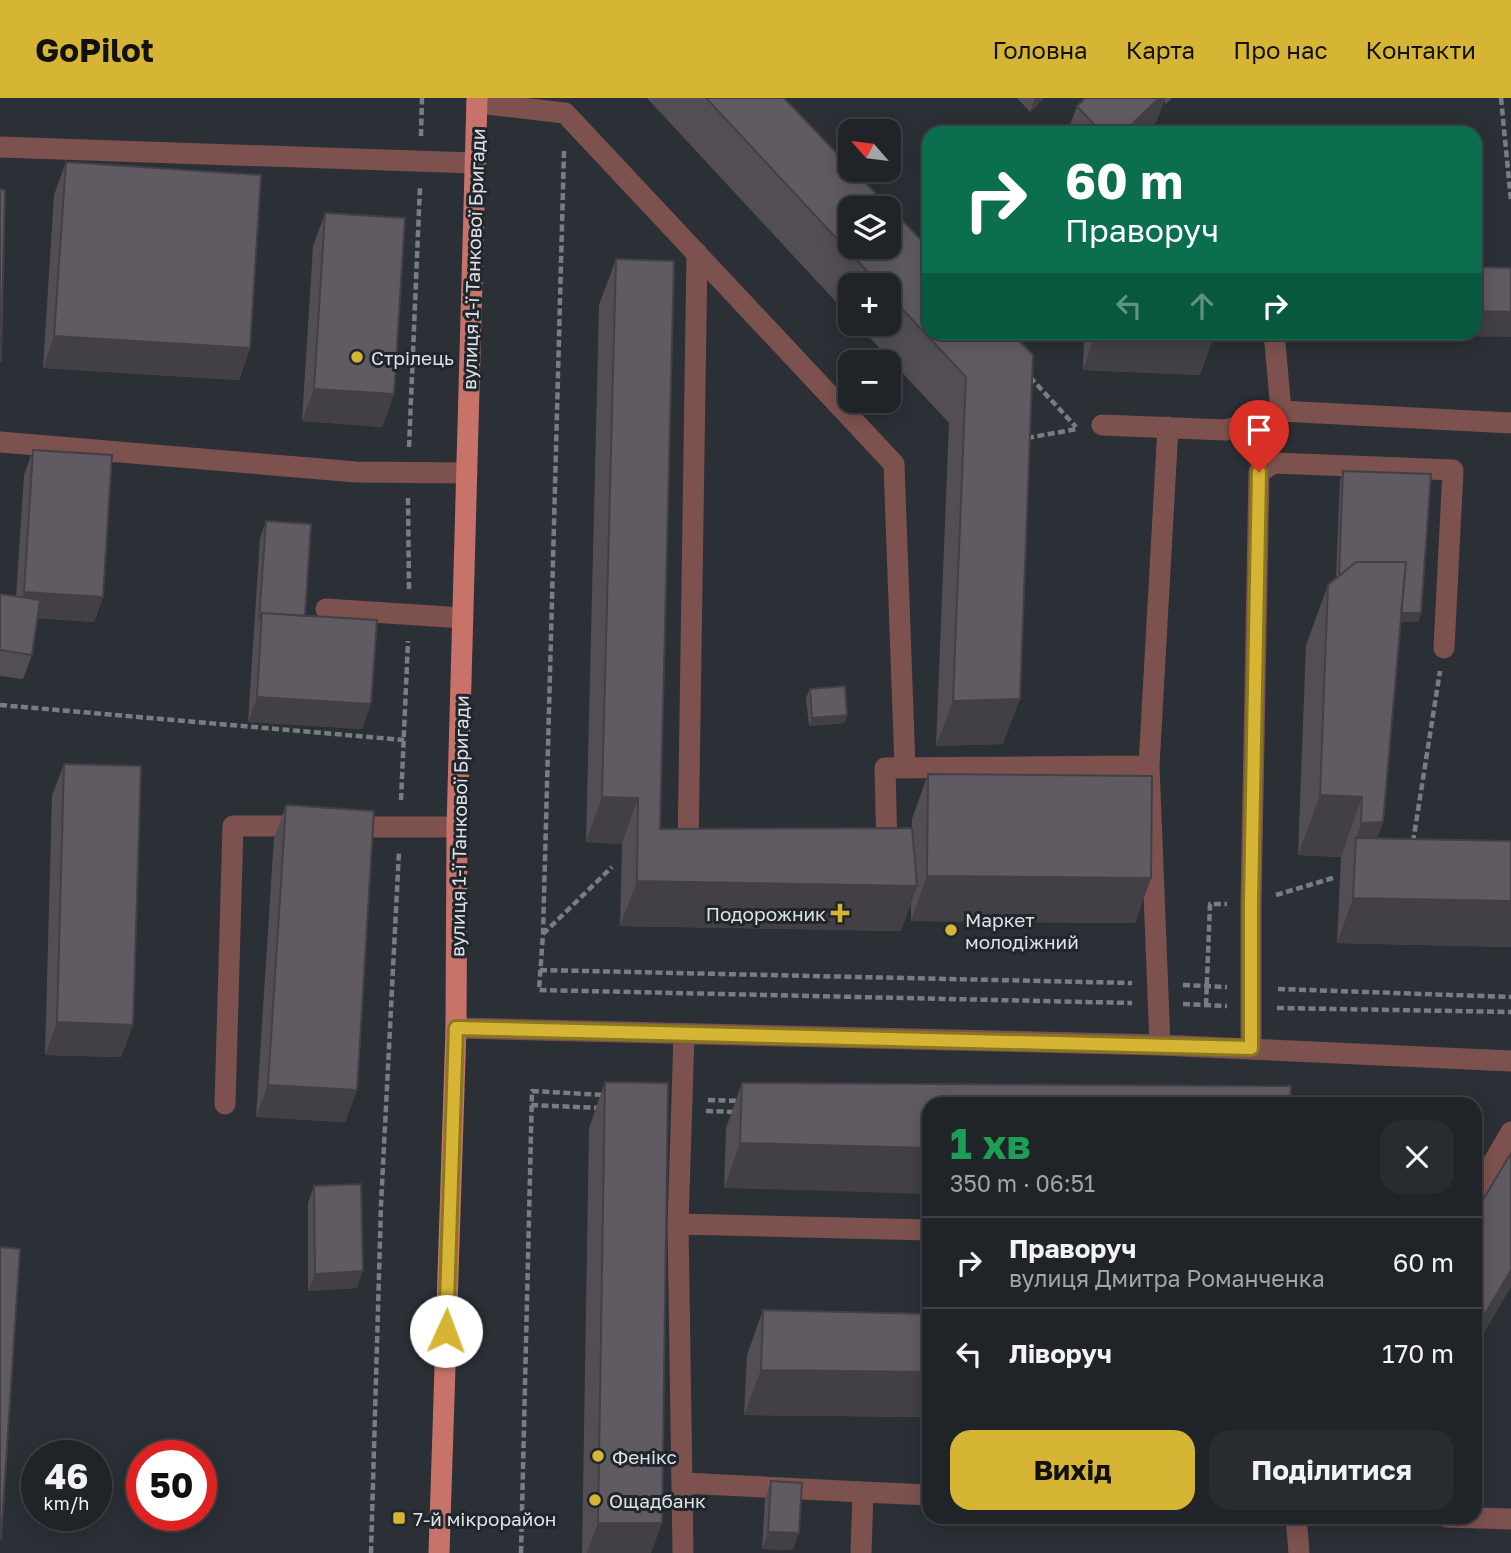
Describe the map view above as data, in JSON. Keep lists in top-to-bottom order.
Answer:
{
  "streets": {
    "main road": ["вулиця 1-ї Танкової Бригади"]
  },
  "places": {
    "other": [
      "Стрілець",
      "Маркет молодіжний",
      "Фенікс",
      "Ощадбанк"
    ],
    "health": ["Подорожник"],
    "transit": ["7-й мікрорайон"]
  },
  "north": "top left",
  "page": {
    "header": "GoPilot",
    "nav": [
      "Головна",
      "Карта",
      "Про нас",
      "Контакти"
    ],
    "map_buttons": ["+", "−"],
    "turn": ["60 m", "Праворуч"],
    "heading": ["1 хв", "350 m · 06:51"],
    "list": [
      {
        "name": "Праворуч",
        "note": "вулиця Дмитра Романченка",
        "value": "60 m"
      },
      {
        "name": "Ліворуч",
        "value": "170 m"
      }
    ],
    "buttons": ["Вихід", "Поділитися"],
    "speed": "46 km/h",
    "limit": "50"
  }
}
